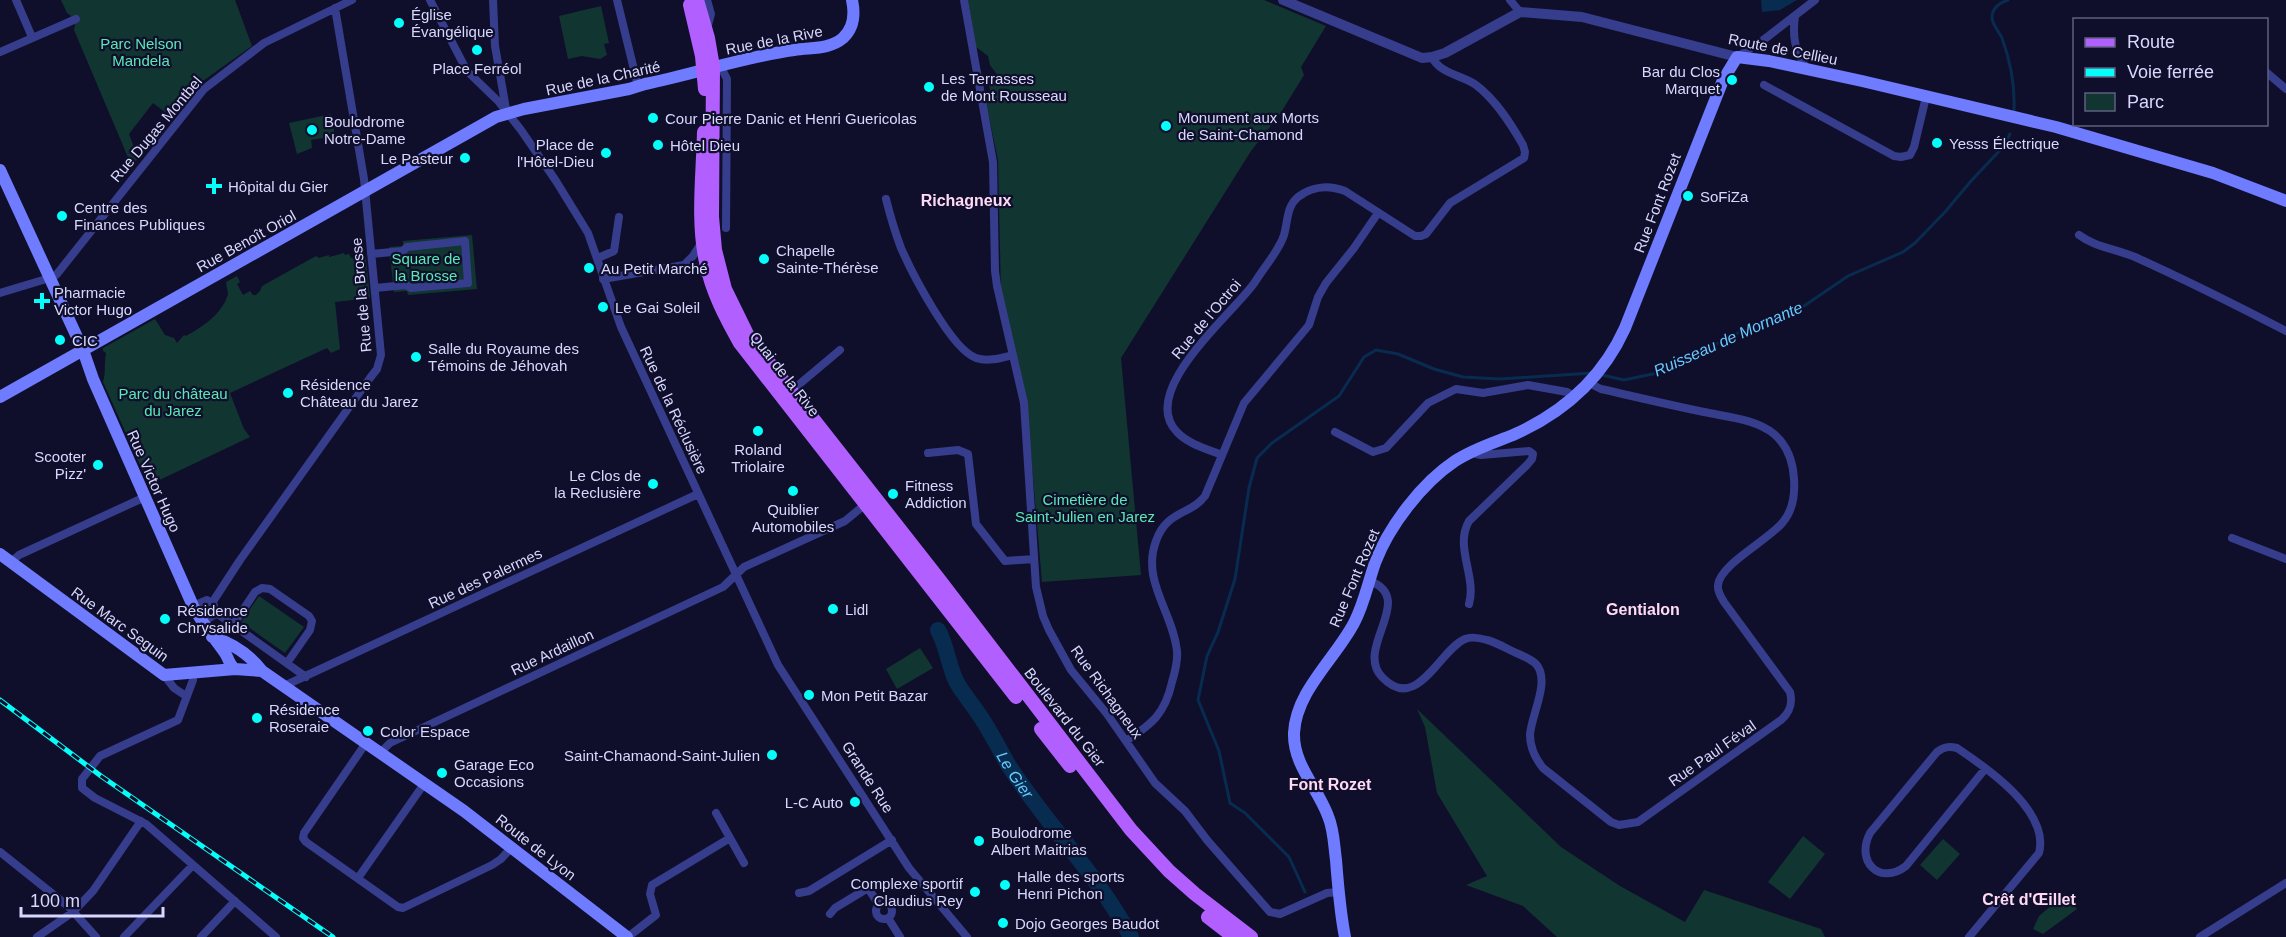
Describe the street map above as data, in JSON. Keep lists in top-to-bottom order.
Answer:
{
  "streets": {
    "main road": [
      "Rue de la Rive",
      "Route de Cellieu",
      "Rue de la Charité",
      "Rue Font Rozet",
      "Rue Benoît Oriol",
      "Quai de la Rive",
      "Rue Victor Hugo",
      "Rue Marc Seguin",
      "Boulevard du Gier",
      "Route de Lyon"
    ],
    "street": [
      "Rue Dugas Montbel",
      "Rue de la Brosse",
      "Rue de l'Octroi",
      "Rue de la Réclusière",
      "Rue des Palermes",
      "Rue Ardaillon",
      "Rue Richagneux",
      "Rue Paul Féval",
      "Grande Rue"
    ]
  },
  "crossings": [
    ["Rue de la Rive", "Rue de la Charité"],
    ["Rue de la Rive", "Quai de la Rive"],
    ["Route de Cellieu", "Rue Font Rozet"],
    ["Rue de la Charité", "Rue Benoît Oriol"],
    ["Rue de la Charité", "Quai de la Rive"],
    ["Rue de la Charité", "Rue de la Réclusière"],
    ["Rue Dugas Montbel", "Rue de la Brosse"],
    ["Rue Dugas Montbel", "Rue Victor Hugo"],
    ["Rue Font Rozet", "Rue Richagneux"],
    ["Rue Font Rozet", "Rue Paul Féval"],
    ["Rue Benoît Oriol", "Rue de la Brosse"],
    ["Rue Benoît Oriol", "Rue de la Réclusière"],
    ["Rue Benoît Oriol", "Rue Victor Hugo"],
    ["Quai de la Rive", "Rue Ardaillon"],
    ["Quai de la Rive", "Boulevard du Gier"],
    ["Rue de la Réclusière", "Rue des Palermes"],
    ["Rue de la Réclusière", "Rue Ardaillon"],
    ["Rue de la Réclusière", "Grande Rue"],
    ["Rue Victor Hugo", "Rue des Palermes"],
    ["Rue Victor Hugo", "Rue Marc Seguin"],
    ["Rue Victor Hugo", "Rue Ardaillon"],
    ["Rue Victor Hugo", "Route de Lyon"],
    ["Rue Ardaillon", "Boulevard du Gier"]
  ],
  "districts": [
    "Richagneux",
    "Gentialon",
    "Font Rozet",
    "Crêt d'Œillet"
  ],
  "water": ["Ruisseau de Mornante", "Le Gier"],
  "parks": [
    "Parc Nelson Mandela",
    "Square de la Brosse",
    "Parc du château du Jarez",
    "Cimetière de Saint-Julien en Jarez"
  ],
  "places": {
    "other": [
      "Église Évangélique",
      "Place Ferréol",
      "Bar du Clos Marquet",
      "Les Terrasses de Mont Rousseau",
      "Cour Pierre Danic et Henri Guericolas",
      "Monument aux Morts de Saint-Chamond",
      "Boulodrome Notre-Dame",
      "Yesss Électrique",
      "Hôtel Dieu",
      "Place de l'Hôtel-Dieu",
      "Le Pasteur",
      "SoFiZa",
      "Centre des Finances Publiques",
      "Chapelle Sainte-Thérèse",
      "Au Petit Marché",
      "Le Gai Soleil",
      "CIC",
      "Salle du Royaume des Témoins de Jéhovah",
      "Résidence Château du Jarez",
      "Roland Triolaire",
      "Scooter Pizz'",
      "Le Clos de la Reclusière",
      "Quiblier Automobiles",
      "Fitness Addiction",
      "Lidl",
      "Résidence Chrysalide",
      "Mon Petit Bazar",
      "Résidence Roseraie",
      "Color Espace",
      "Saint-Chamaond-Saint-Julien",
      "Garage Eco Occasions",
      "L-C Auto",
      "Boulodrome Albert Maitrias",
      "Halle des sports Henri Pichon",
      "Complexe sportif Claudius Rey",
      "Dojo Georges Baudot"
    ],
    "health": ["Hôpital du Gier", "Pharmacie Victor Hugo"]
  },
  "legend": ["Route", "Voie ferrée", "Parc"],
  "scale_bar": "100 m"
}
